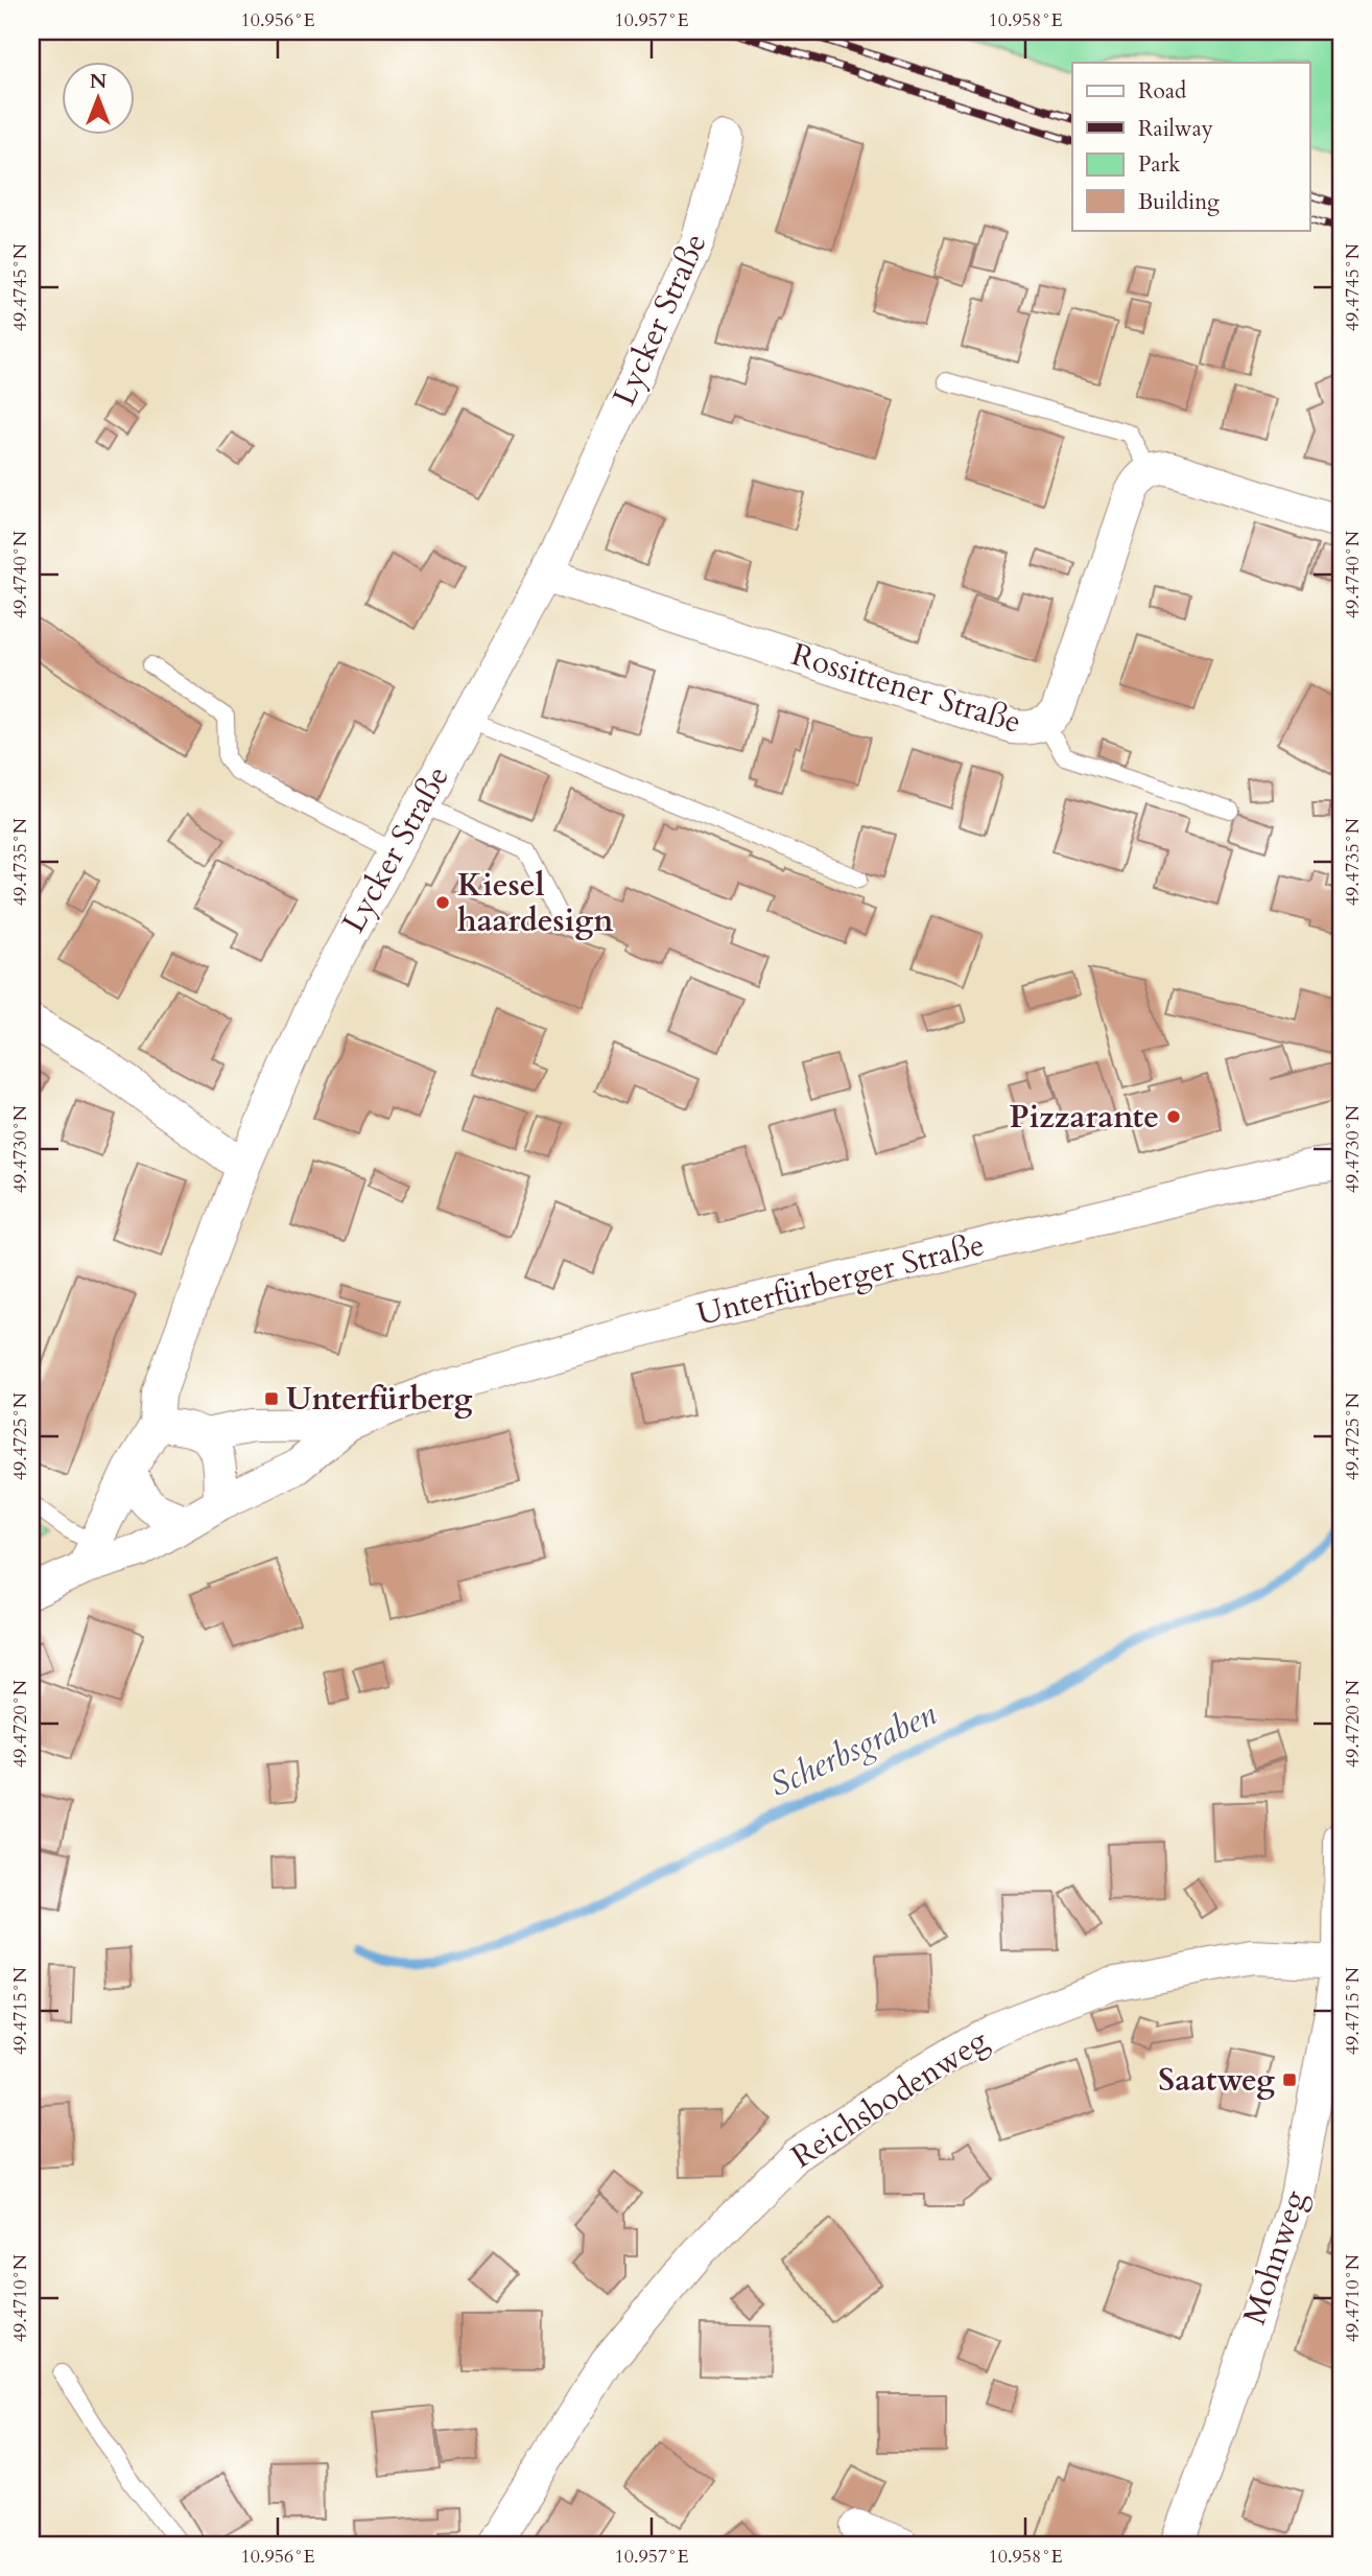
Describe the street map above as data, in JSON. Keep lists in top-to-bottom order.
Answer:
{
  "streets": {
    "street": [
      "Lycker Straße",
      "Rossittener Straße",
      "Unterfürberger Straße",
      "Reichsbodenweg",
      "Mohnweg"
    ]
  },
  "crossings": [
    ["Lycker Straße", "Rossittener Straße"],
    ["Lycker Straße", "Unterfürberger Straße"],
    ["Reichsbodenweg", "Mohnweg"]
  ],
  "water": ["Scherbsgraben"],
  "places": {
    "other": ["Kiesel haardesign", "Pizzarante"],
    "transit": ["Unterfürberg", "Saatweg"]
  },
  "legend": [
    "Road",
    "Railway",
    "Park",
    "Building"
  ],
  "north": "top",
  "coordinates": [
    "10.956°E",
    "10.957°E",
    "10.958°E",
    "49.4745°N",
    "49.4740°N",
    "49.4735°N",
    "49.4730°N",
    "49.4725°N",
    "49.4720°N",
    "49.4715°N",
    "49.4710°N"
  ]
}
